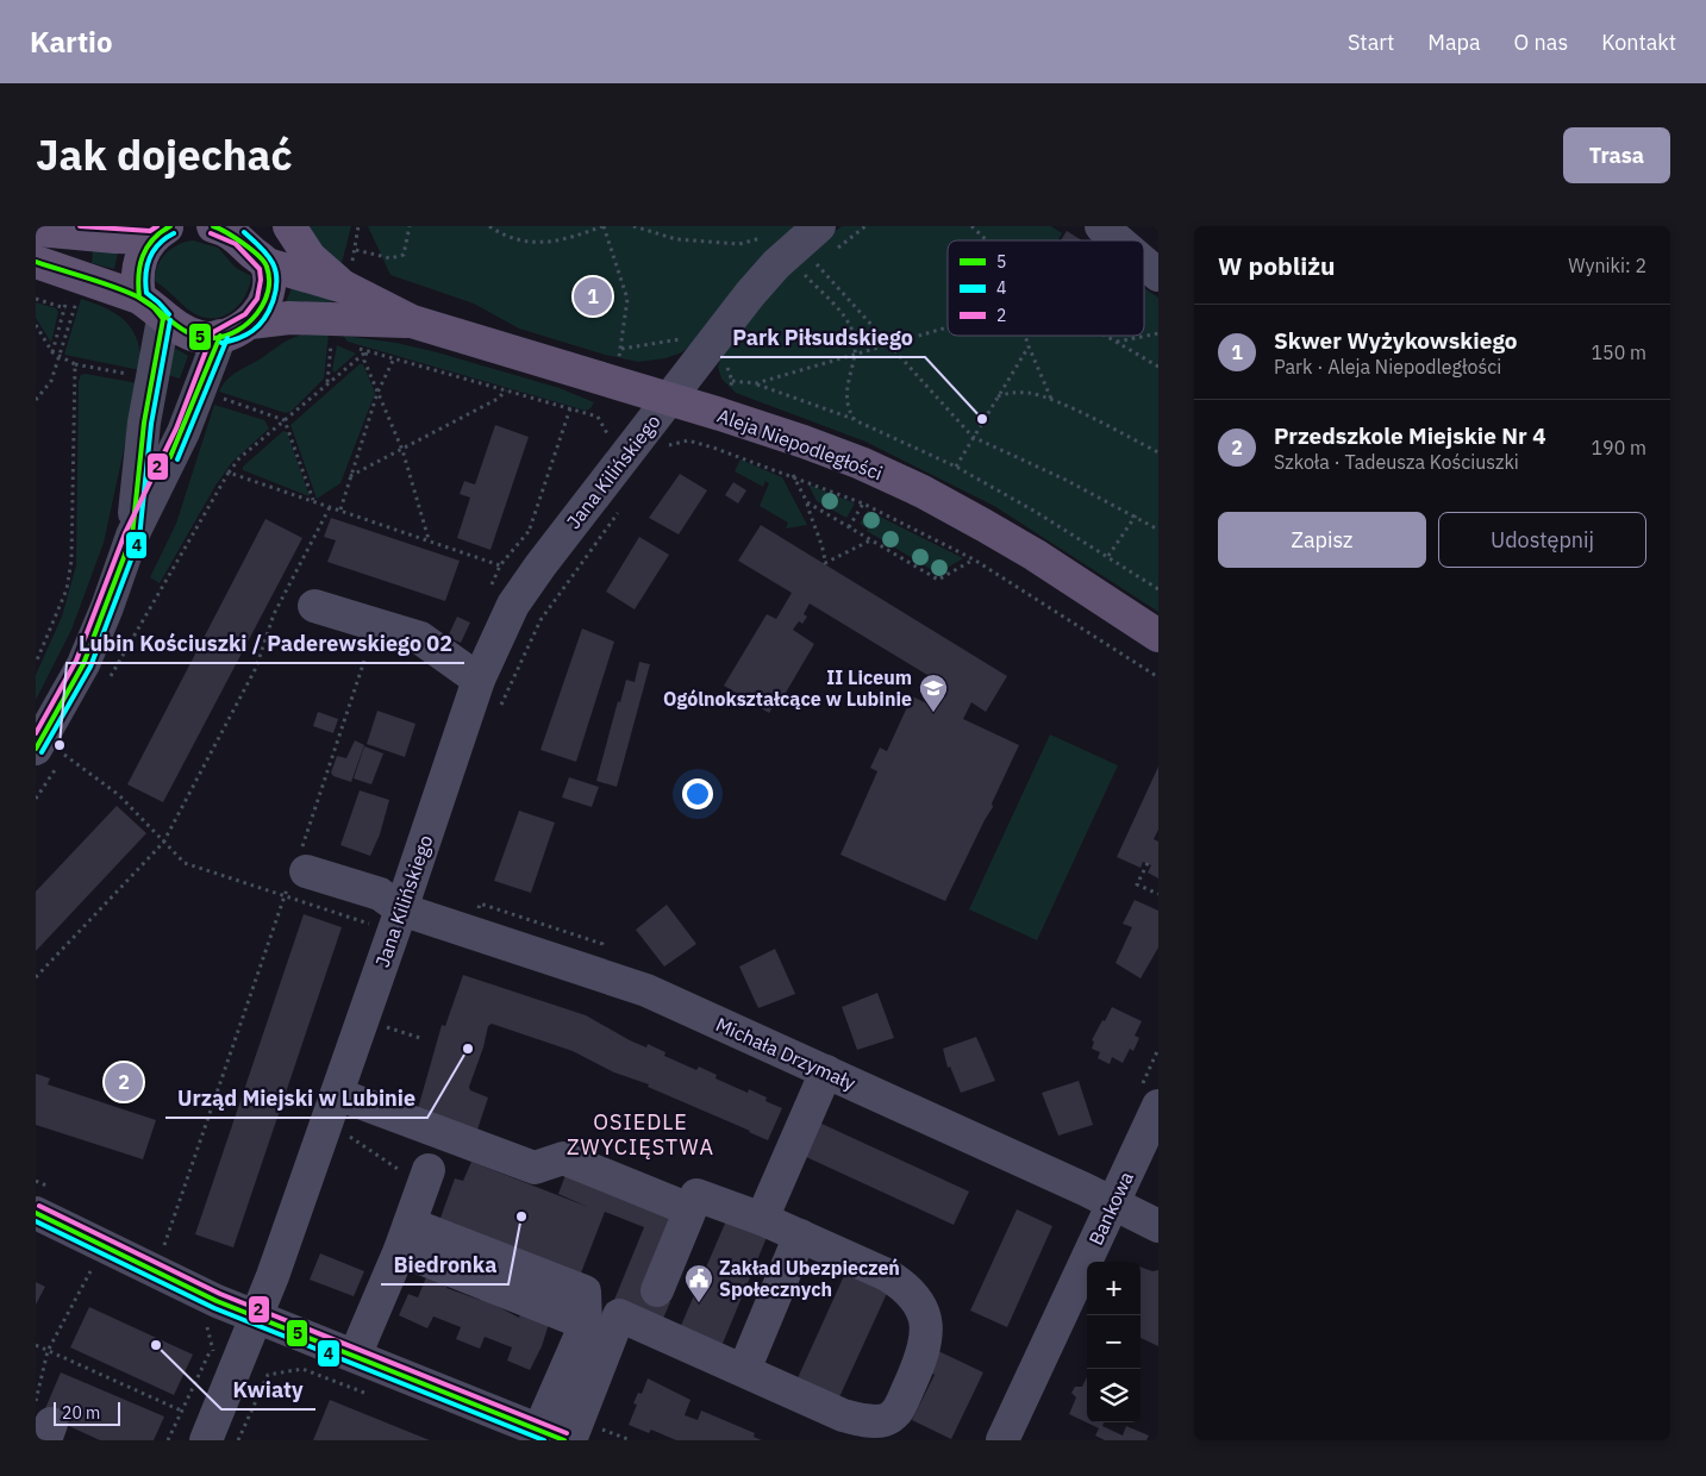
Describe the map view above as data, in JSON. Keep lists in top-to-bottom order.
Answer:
{
  "streets": {
    "main road": ["Aleja Niepodległości"],
    "street": ["Jana Kilińskiego", "Michała Drzymały", "Bankowa"]
  },
  "crossings": [
    ["Aleja Niepodległości", "Jana Kilińskiego"],
    ["Jana Kilińskiego", "Michała Drzymały"],
    ["Michała Drzymały", "Bankowa"]
  ],
  "districts": ["OSIEDLE ZWYCIĘSTWA"],
  "places": {
    "other": [
      "Park Piłsudskiego",
      "Lubin Kościuszki / Paderewskiego 02",
      "Urząd Miejski w Lubinie",
      "Biedronka",
      "Kwiaty"
    ],
    "school or university": ["II Liceum Ogólnokształcące w Lubinie"],
    "public building": ["Zakład Ubezpieczeń Społecznych"]
  },
  "lines": ["transit line 5", "transit line 2", "transit line 4"],
  "legend": ["5", "4", "2"],
  "scale_bar": "20 m",
  "page": {
    "header": "Kartio",
    "nav": [
      "Start",
      "Mapa",
      "O nas",
      "Kontakt"
    ],
    "title": "Jak dojechać",
    "buttons": [
      "Trasa",
      ["Zapisz", "Udostępnij"]
    ],
    "heading": ["W pobliżu", "Wyniki: 2"],
    "pins": ["1", "2"],
    "list": [
      {
        "mark": "1",
        "name": "Skwer Wyżykowskiego",
        "note": "Park · Aleja Niepodległości",
        "value": "150 m"
      },
      {
        "mark": "2",
        "name": "Przedszkole Miejskie Nr 4",
        "note": "Szkoła · Tadeusza Kościuszki",
        "value": "190 m"
      }
    ],
    "map_buttons": ["+", "−"],
    "scale": "20 m"
  }
}
